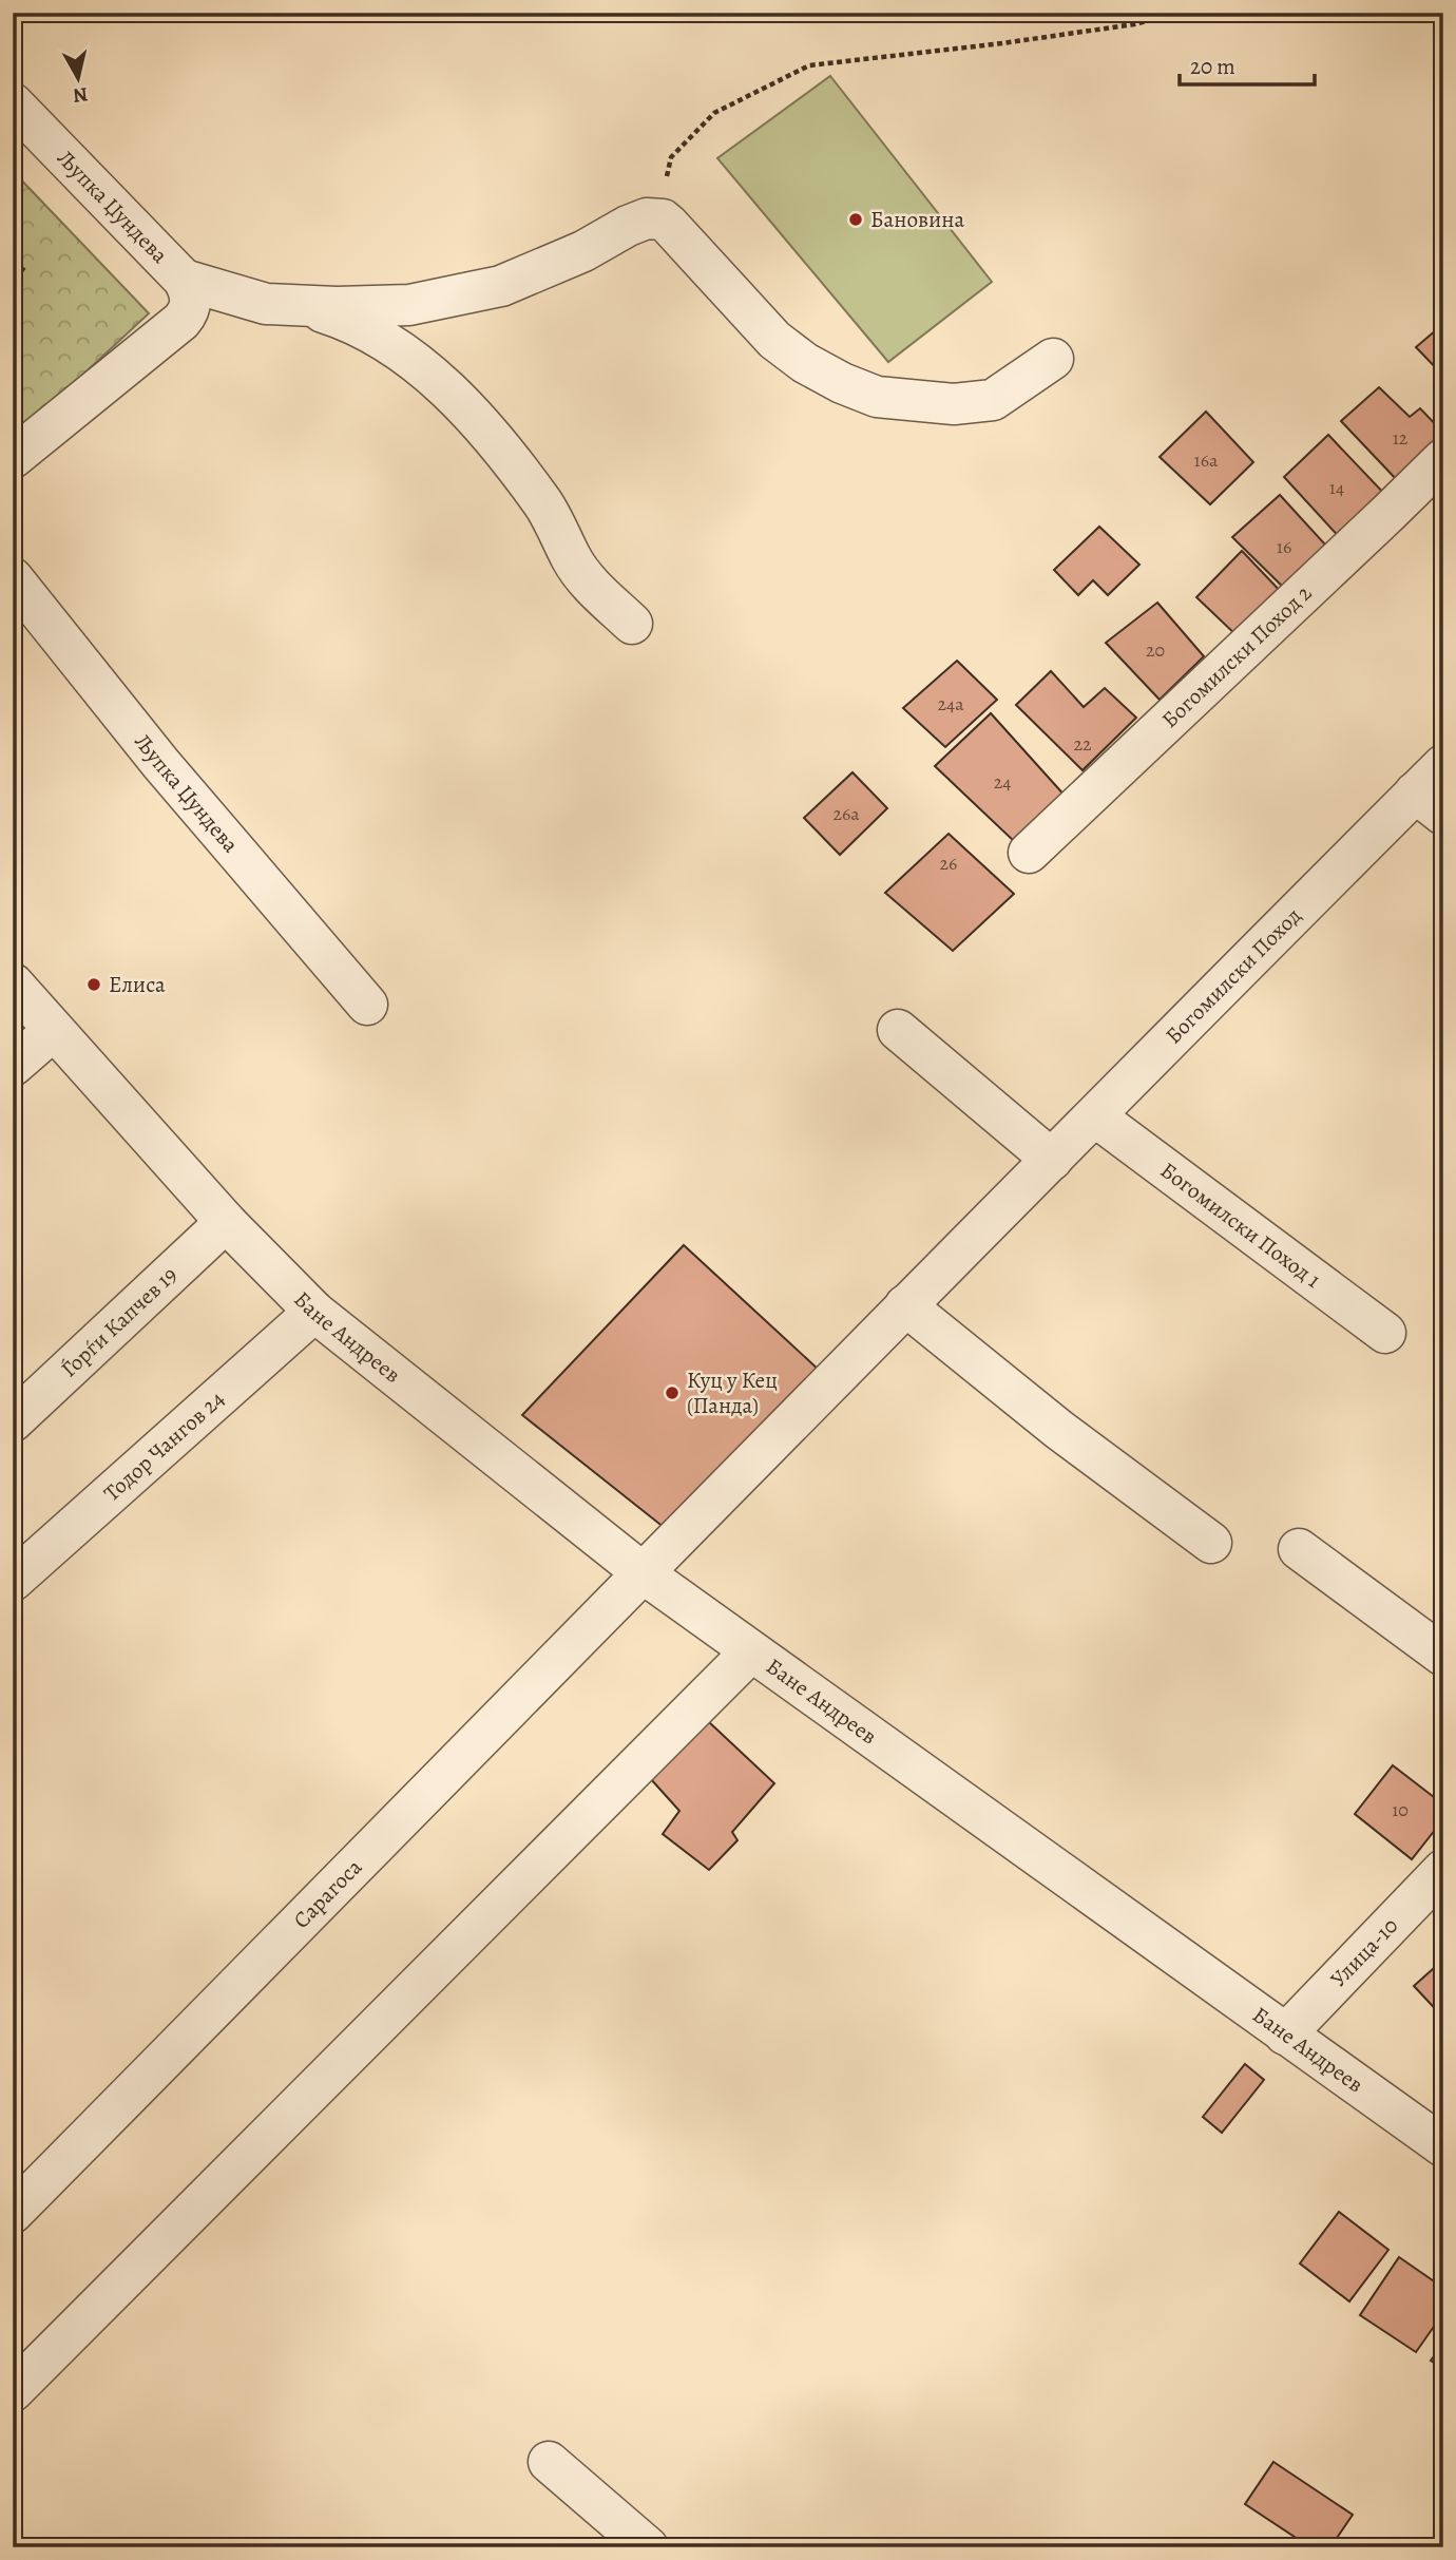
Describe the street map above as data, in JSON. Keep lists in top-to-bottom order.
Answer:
{
  "streets": {
    "street": [
      "Љупка Џундева",
      "Богомилски Поход 2",
      "Богомилски Поход",
      "Богомилски Поход 1",
      "Ѓорѓи Капчев 19",
      "Бане Андреев",
      "Тодор Чангов 24",
      "Сарагоса",
      "Улица-10"
    ]
  },
  "crossings": [
    ["Богомилски Поход", "Богомилски Поход 1"],
    ["Богомилски Поход", "Бане Андреев"],
    ["Богомилски Поход", "Сарагоса"],
    ["Ѓорѓи Капчев 19", "Бане Андреев"],
    ["Бане Андреев", "Тодор Чангов 24"],
    ["Бане Андреев", "Сарагоса"],
    ["Бане Андреев", "Улица-10"]
  ],
  "places": ["Бановина", "Елиса", "Куц у Кец (Панда)"],
  "house_numbers": [
    "12",
    "16а",
    "14",
    "16",
    "20",
    "24а",
    "22",
    "24",
    "26а",
    "26",
    "10"
  ],
  "scale_bar": "20 m",
  "north": "bottom"
}
